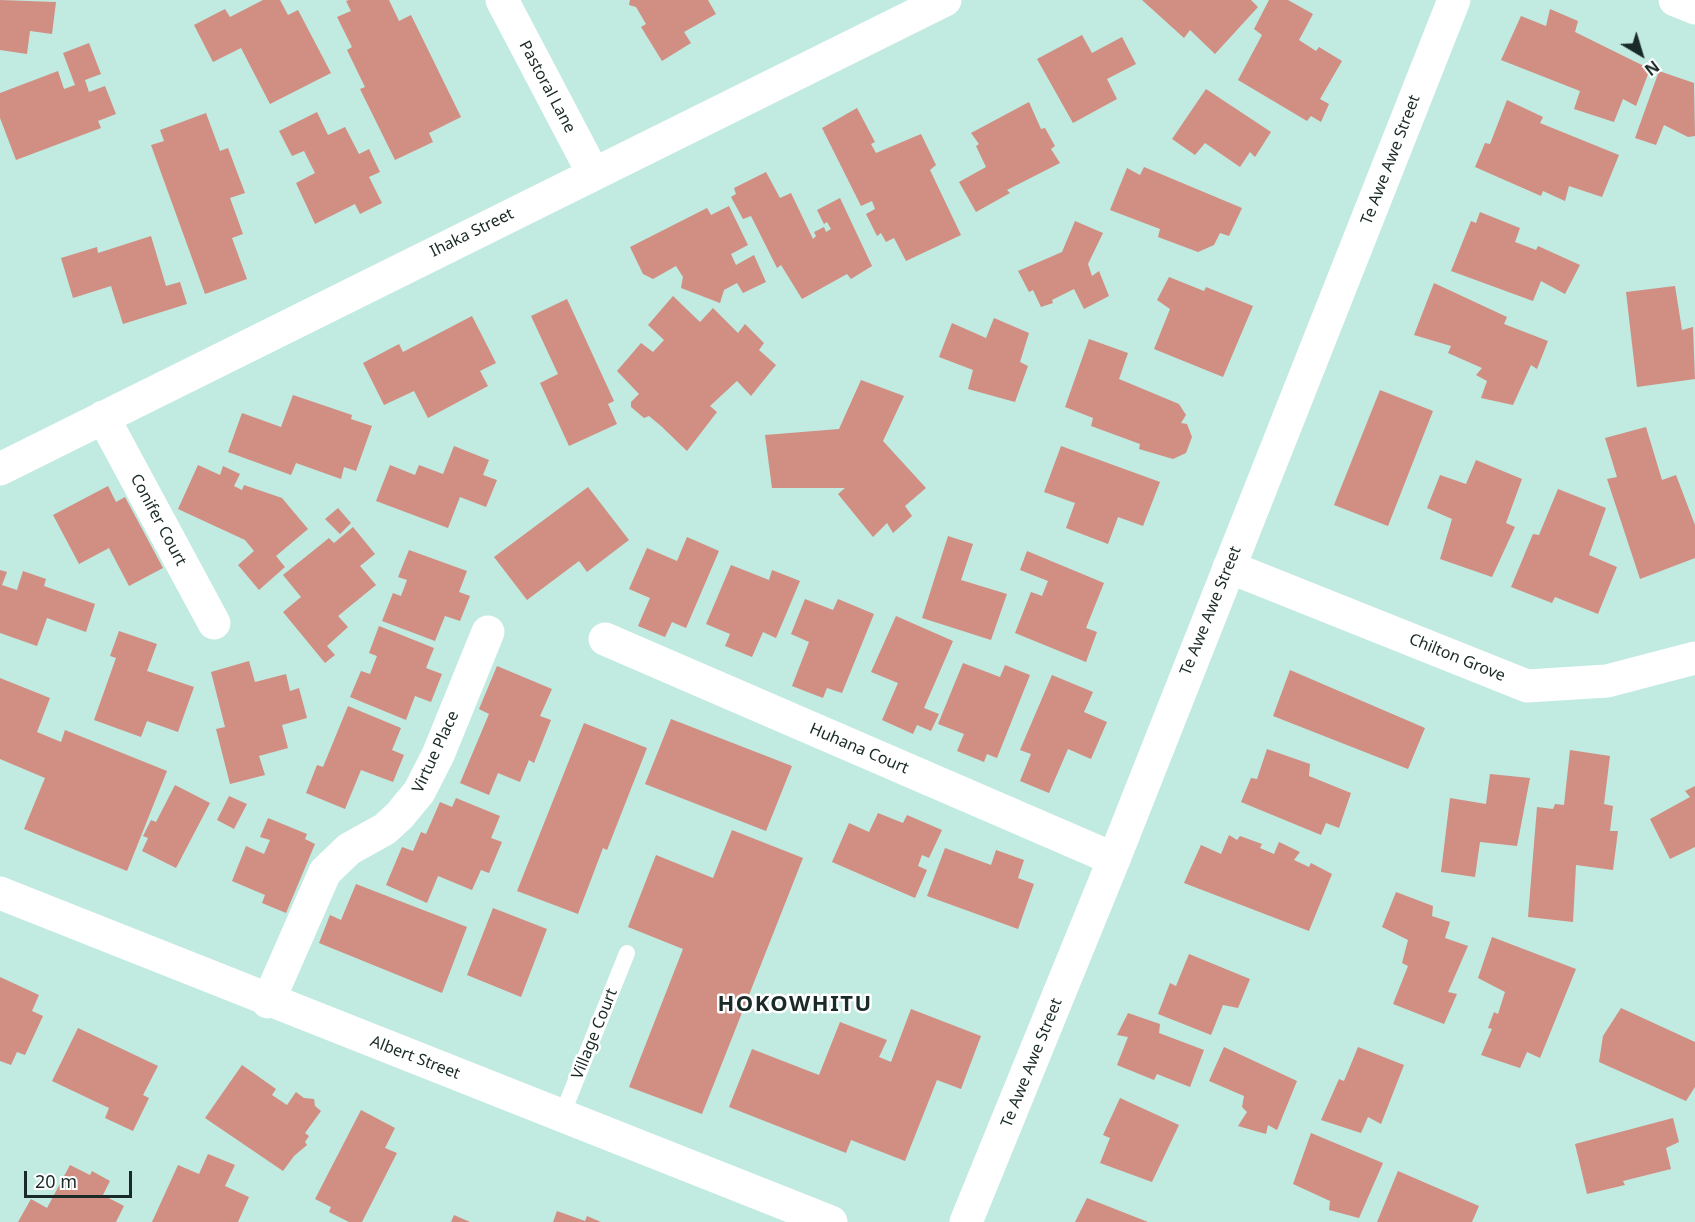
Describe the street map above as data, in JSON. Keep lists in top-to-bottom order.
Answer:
{
  "streets": {
    "street": [
      "Pastoral Lane",
      "Te Awe Awe Street",
      "Ihaka Street",
      "Conifer Court",
      "Chilton Grove",
      "Huhana Court",
      "Virtue Place",
      "Albert Street"
    ],
    "lane": ["Village Court"]
  },
  "crossings": [
    ["Pastoral Lane", "Ihaka Street"],
    ["Te Awe Awe Street", "Chilton Grove"],
    ["Te Awe Awe Street", "Huhana Court"],
    ["Ihaka Street", "Conifer Court"],
    ["Virtue Place", "Albert Street"],
    ["Village Court", "Albert Street"]
  ],
  "districts": ["HOKOWHITU"],
  "scale_bar": "20 m",
  "north": "bottom right"
}
